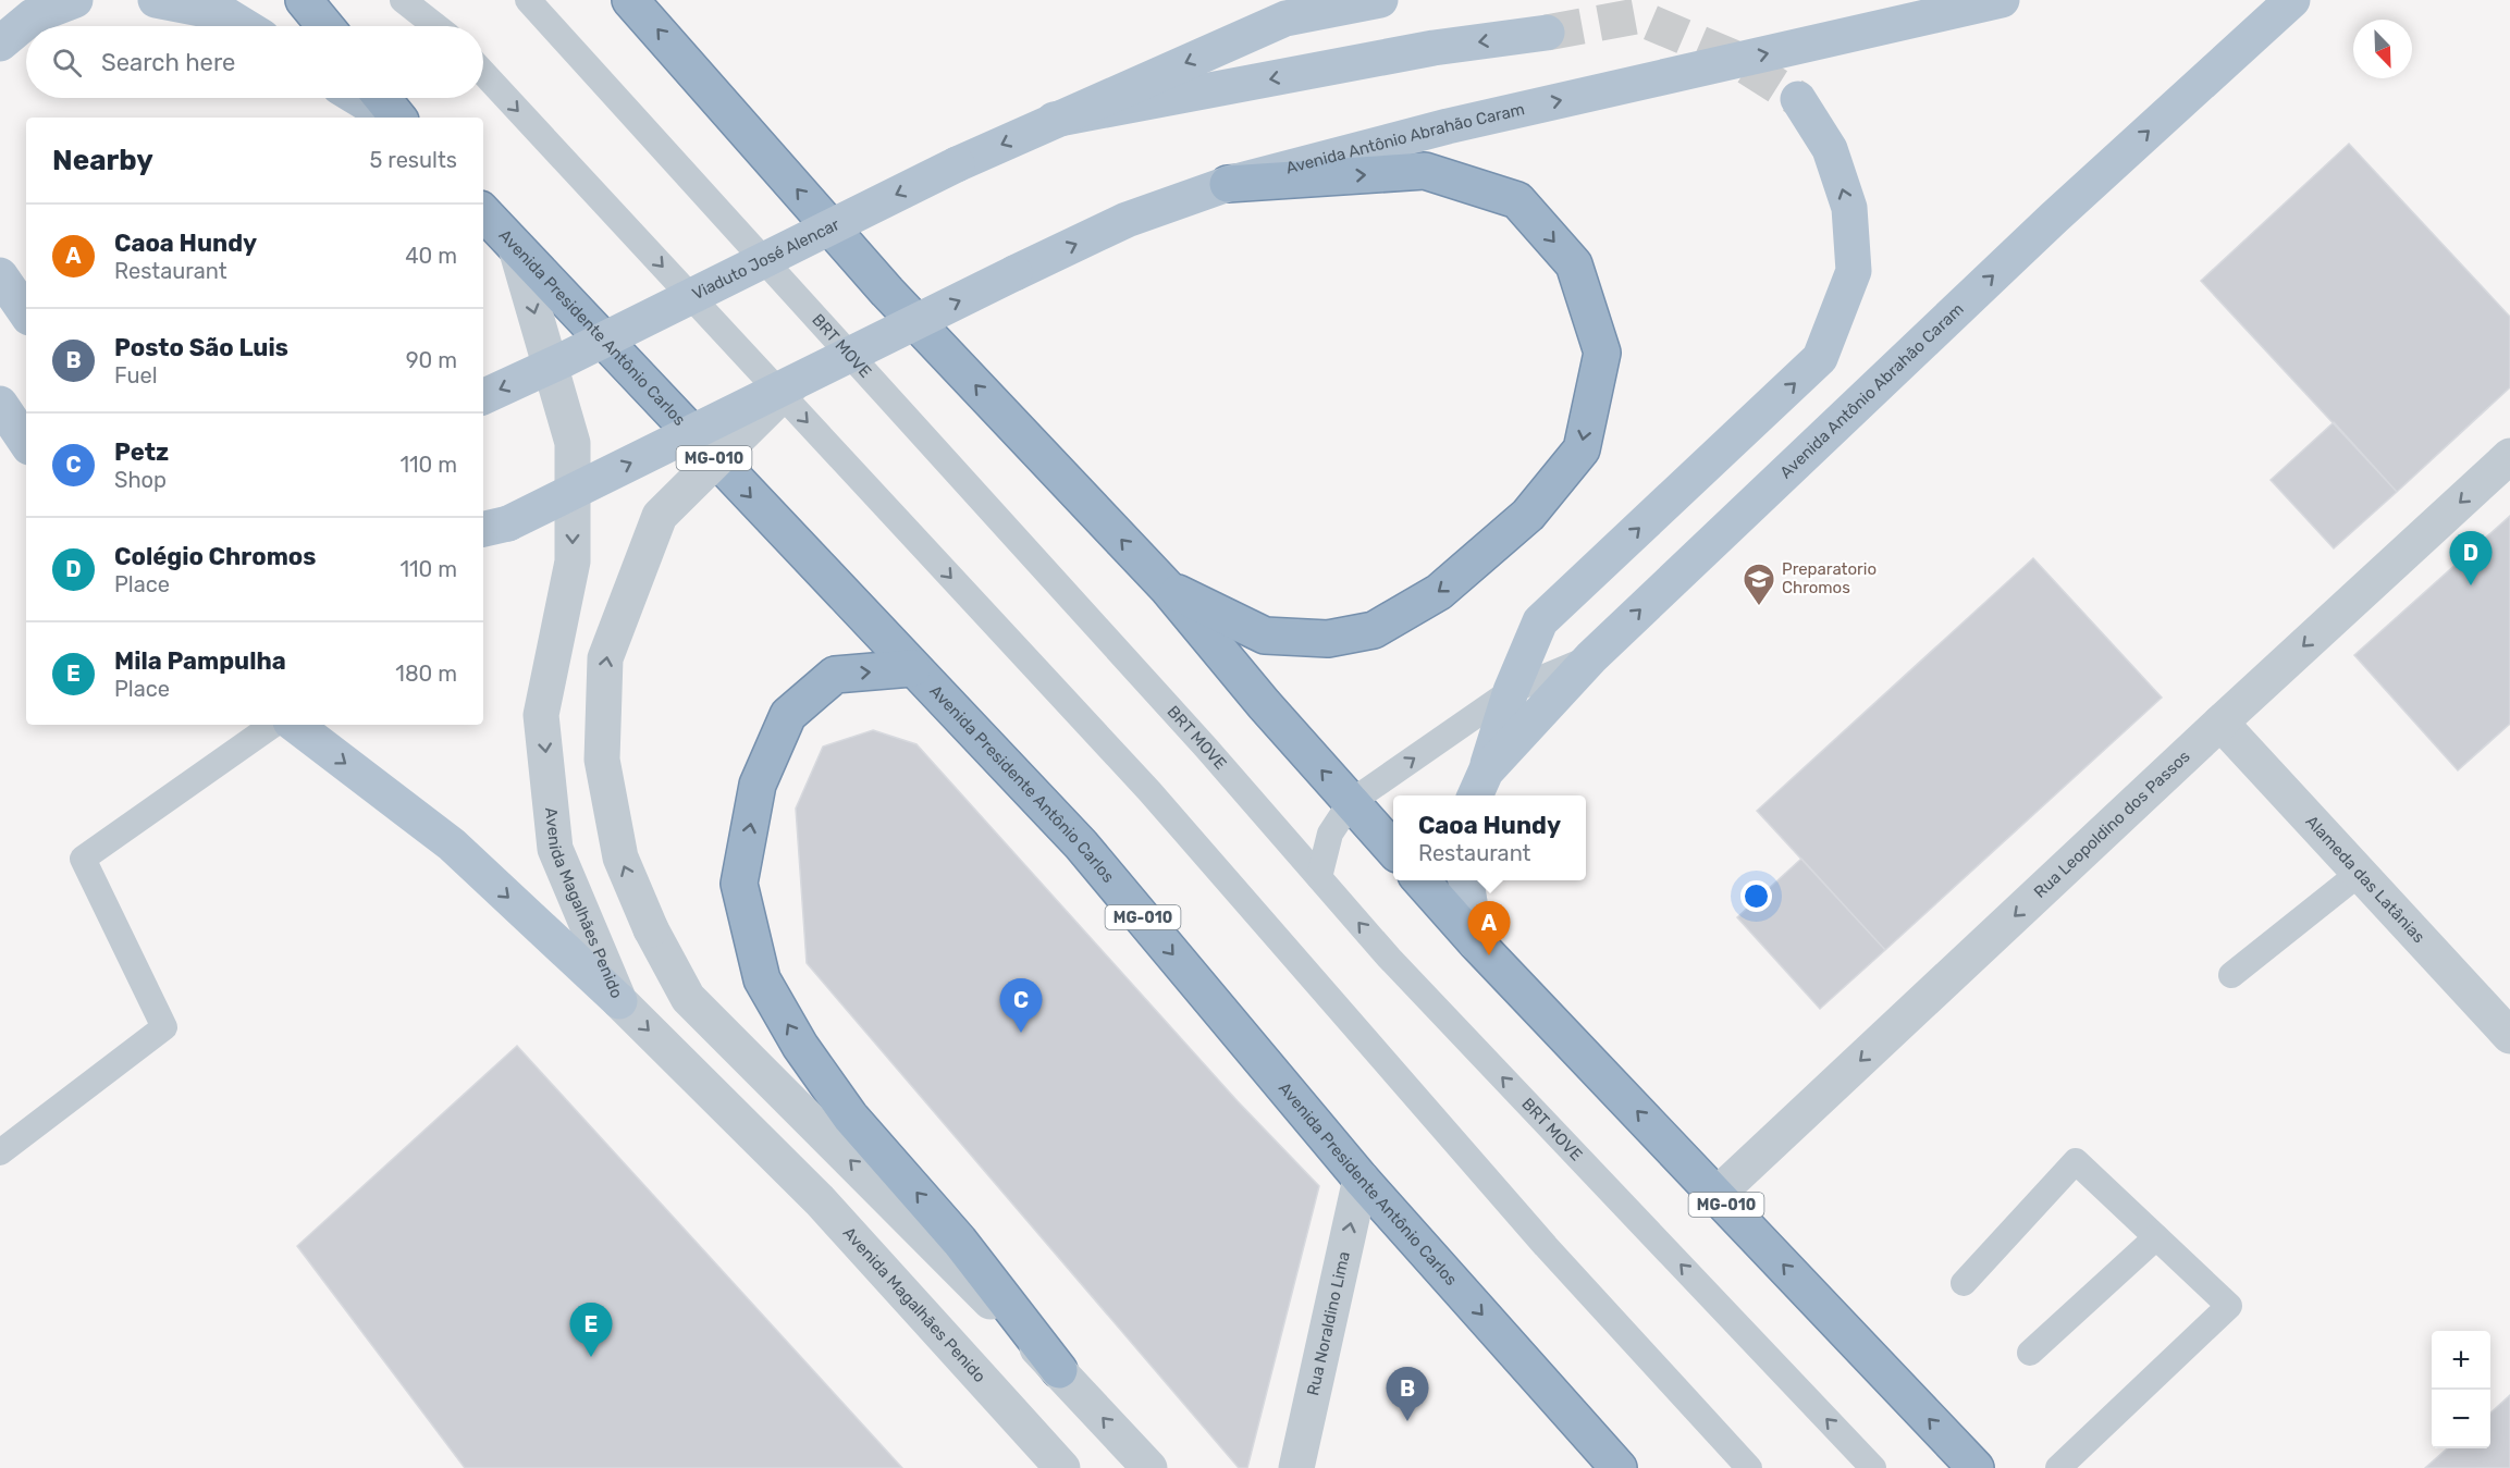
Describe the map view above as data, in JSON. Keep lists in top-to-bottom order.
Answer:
{
  "streets": {
    "highway": ["Avenida Presidente Antônio Carlos", "MG-010"],
    "main road": ["Avenida Antônio Abrahão Caram", "Viaduto José Alencar"],
    "street": [
      "Rua Leopoldino dos Passos",
      "Alameda das Latânias",
      "Avenida Magalhães Penido",
      "Rua Noraldino Lima"
    ],
    "lane": ["BRT MOVE"]
  },
  "crossings": [
    ["Avenida Presidente Antônio Carlos", "Avenida Magalhães Penido"],
    ["Avenida Presidente Antônio Carlos", "Rua Noraldino Lima"],
    ["MG-010", "Rua Leopoldino dos Passos"],
    ["Rua Leopoldino dos Passos", "Alameda das Latânias"]
  ],
  "one_way": ["Rua Leopoldino dos Passos", "Avenida Magalhães Penido", "Rua Noraldino Lima"],
  "places": {
    "school or university": ["Preparatorio Chromos"]
  },
  "north": "bottom right",
  "page": {
    "search": "Search here",
    "heading": ["Nearby", "5 results"],
    "list": [
      {
        "mark": "A",
        "name": "Caoa Hundy",
        "note": "Restaurant",
        "value": "40 m"
      },
      {
        "mark": "B",
        "name": "Posto São Luis",
        "note": "Fuel",
        "value": "90 m"
      },
      {
        "mark": "C",
        "name": "Petz",
        "note": "Shop",
        "value": "110 m"
      },
      {
        "mark": "D",
        "name": "Colégio Chromos",
        "note": "Place",
        "value": "110 m"
      },
      {
        "mark": "E",
        "name": "Mila Pampulha",
        "note": "Place",
        "value": "180 m"
      }
    ],
    "pins": [
      "D",
      "A",
      "C",
      "E",
      "B"
    ],
    "popup": ["Caoa Hundy", "Restaurant"],
    "map_buttons": ["+", "−"]
  }
}
